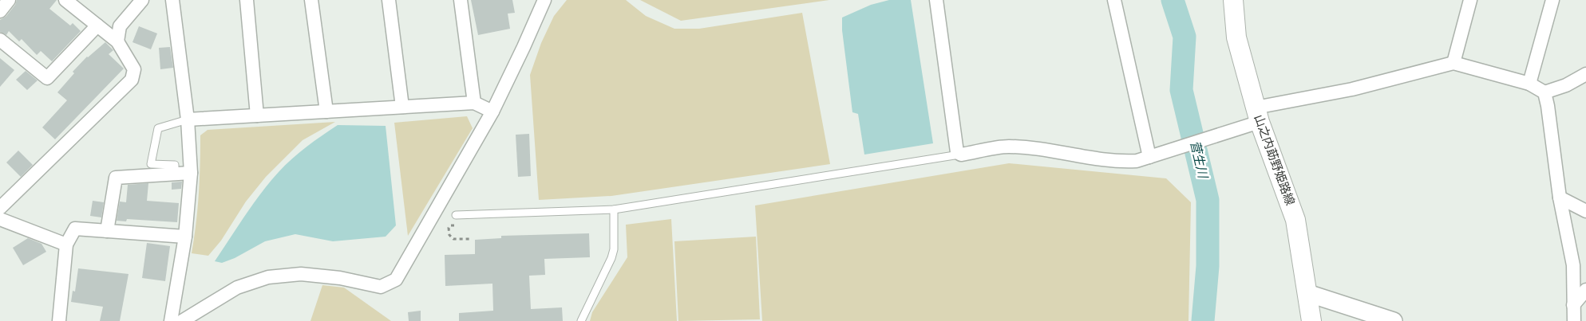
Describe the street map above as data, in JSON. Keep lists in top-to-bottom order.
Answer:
{
  "streets": {
    "main road": ["山之内莇野姫路線"]
  },
  "water": ["菅生川"]
}
